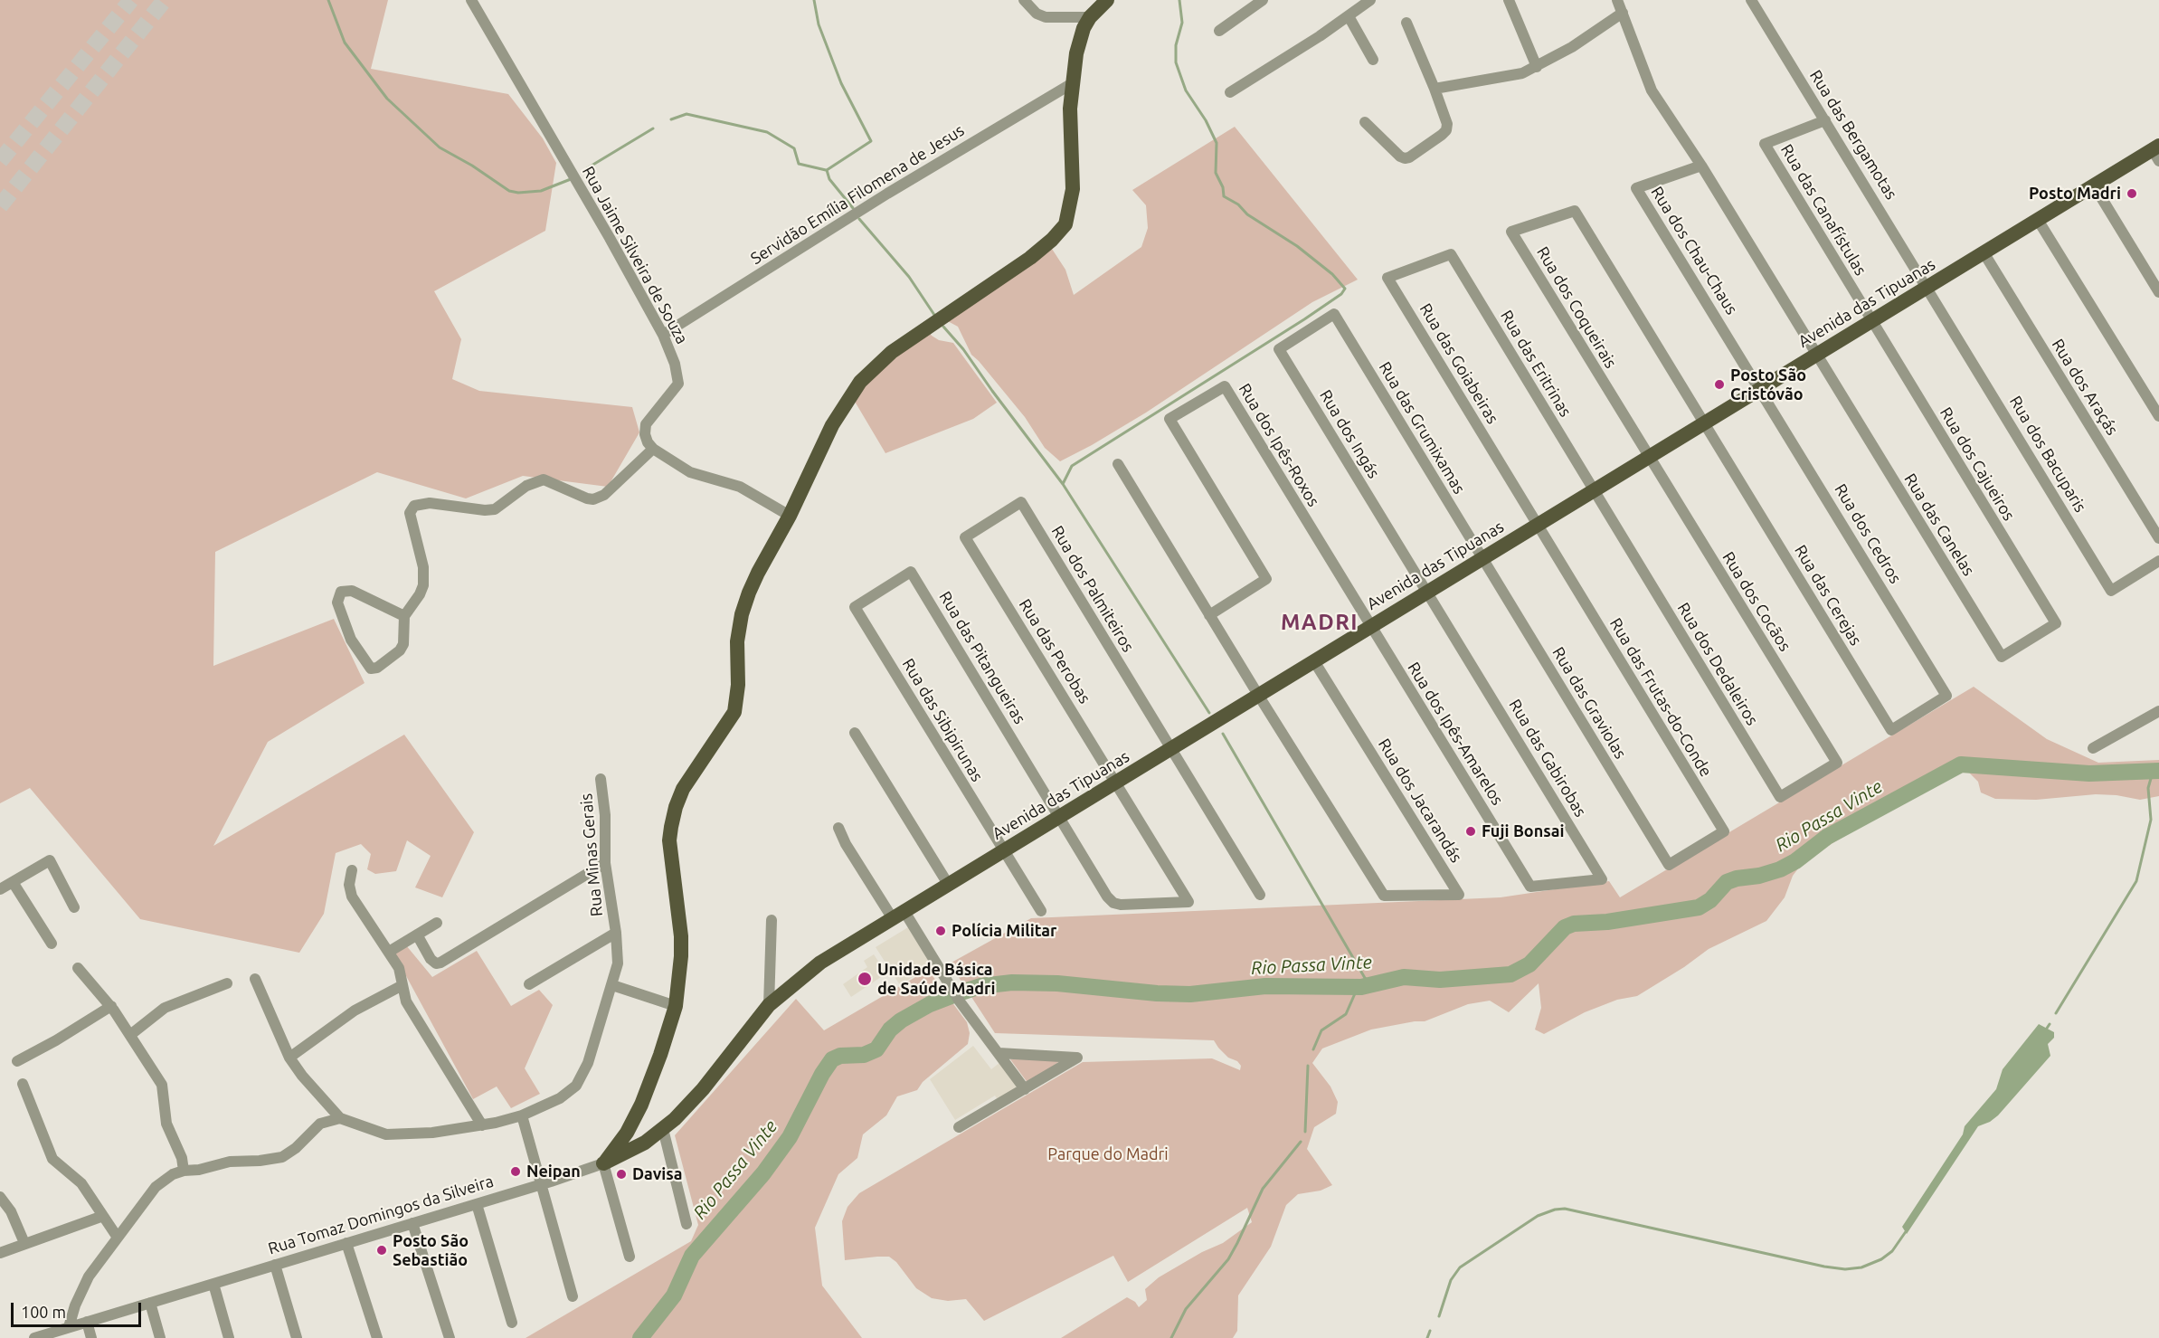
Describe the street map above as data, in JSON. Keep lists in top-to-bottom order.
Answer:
{
  "streets": {
    "main road": ["Avenida das Tipuanas"],
    "street": [
      "Rua das Bergamotas",
      "Servidão Emília Filomena de Jesus",
      "Rua das Canafístulas",
      "Rua dos Chau-Chaus",
      "Rua Jaime Silveira de Souza",
      "Rua dos Coqueirais",
      "Rua das Goiabeiras",
      "Rua das Eritrinas",
      "Rua dos Araçás",
      "Rua das Grumixamas",
      "Rua dos Ingás",
      "Rua dos Ipês-Roxos",
      "Rua dos Bacuparis",
      "Rua dos Cajueiros",
      "Rua das Canelas",
      "Rua dos Cedros",
      "Rua dos Palmiteiros",
      "Rua das Cerejas",
      "Rua dos Cocãos",
      "Rua das Perobas",
      "Rua das Pitangueiras",
      "Rua dos Dedaleiros",
      "Rua das Frutas-do-Conde",
      "Rua das Graviolas",
      "Rua das Sibipirunas",
      "Rua dos Ipês-Amarelos",
      "Rua das Gabirobas",
      "Rua dos Jacarandás",
      "Rua Minas Gerais",
      "Rua Tomaz Domingos da Silveira"
    ]
  },
  "crossings": [
    ["Rua das Bergamotas", "Rua das Canafístulas"],
    ["Rua das Bergamotas", "Avenida das Tipuanas"],
    ["Rua das Bergamotas", "Rua dos Bacuparis"],
    ["Servidão Emília Filomena de Jesus", "Rua Jaime Silveira de Souza"],
    ["Rua das Canafístulas", "Avenida das Tipuanas"],
    ["Rua das Canafístulas", "Rua dos Cajueiros"],
    ["Rua dos Chau-Chaus", "Avenida das Tipuanas"],
    ["Rua dos Chau-Chaus", "Rua dos Cedros"],
    ["Avenida das Tipuanas", "Rua dos Coqueirais"],
    ["Avenida das Tipuanas", "Rua das Goiabeiras"],
    ["Avenida das Tipuanas", "Rua das Eritrinas"],
    ["Avenida das Tipuanas", "Rua dos Araçás"],
    ["Avenida das Tipuanas", "Rua das Grumixamas"],
    ["Avenida das Tipuanas", "Rua dos Ingás"],
    ["Avenida das Tipuanas", "Rua dos Ipês-Roxos"],
    ["Avenida das Tipuanas", "Rua dos Bacuparis"],
    ["Avenida das Tipuanas", "Rua dos Cajueiros"],
    ["Avenida das Tipuanas", "Rua das Canelas"],
    ["Avenida das Tipuanas", "Rua dos Cedros"],
    ["Avenida das Tipuanas", "Rua dos Palmiteiros"],
    ["Avenida das Tipuanas", "Rua das Cerejas"],
    ["Avenida das Tipuanas", "Rua dos Cocãos"],
    ["Avenida das Tipuanas", "Rua das Perobas"],
    ["Avenida das Tipuanas", "Rua das Pitangueiras"],
    ["Avenida das Tipuanas", "Rua dos Dedaleiros"],
    ["Avenida das Tipuanas", "Rua das Frutas-do-Conde"],
    ["Avenida das Tipuanas", "Rua das Graviolas"],
    ["Avenida das Tipuanas", "Rua das Sibipirunas"],
    ["Avenida das Tipuanas", "Rua dos Ipês-Amarelos"],
    ["Avenida das Tipuanas", "Rua das Gabirobas"],
    ["Avenida das Tipuanas", "Rua dos Jacarandás"],
    ["Avenida das Tipuanas", "Rua Tomaz Domingos da Silveira"],
    ["Rua dos Coqueirais", "Rua das Cerejas"],
    ["Rua dos Coqueirais", "Rua dos Cocãos"],
    ["Rua das Goiabeiras", "Rua das Eritrinas"],
    ["Rua das Goiabeiras", "Rua das Frutas-do-Conde"],
    ["Rua das Eritrinas", "Rua dos Dedaleiros"],
    ["Rua das Grumixamas", "Rua dos Ingás"],
    ["Rua das Grumixamas", "Rua das Graviolas"],
    ["Rua dos Ingás", "Rua das Gabirobas"],
    ["Rua dos Ipês-Roxos", "Rua dos Ipês-Amarelos"],
    ["Rua dos Cajueiros", "Rua das Canelas"],
    ["Rua dos Cedros", "Rua das Cerejas"],
    ["Rua dos Palmiteiros", "Rua das Perobas"],
    ["Rua dos Cocãos", "Rua dos Dedaleiros"],
    ["Rua das Perobas", "Rua das Pitangueiras"],
    ["Rua das Pitangueiras", "Rua das Sibipirunas"],
    ["Rua das Frutas-do-Conde", "Rua das Graviolas"],
    ["Rua dos Ipês-Amarelos", "Rua das Gabirobas"]
  ],
  "districts": ["MADRI"],
  "water": ["Rio Passa Vinte"],
  "parks": ["Parque do Madri"],
  "places": [
    "Posto Madri",
    "Posto São Cristóvão",
    "Fuji Bonsai",
    "Polícia Militar",
    "Unidade Básica de Saúde Madri",
    "Neipan",
    "Davisa",
    "Posto São Sebastião"
  ],
  "scale_bar": "100 m"
}
